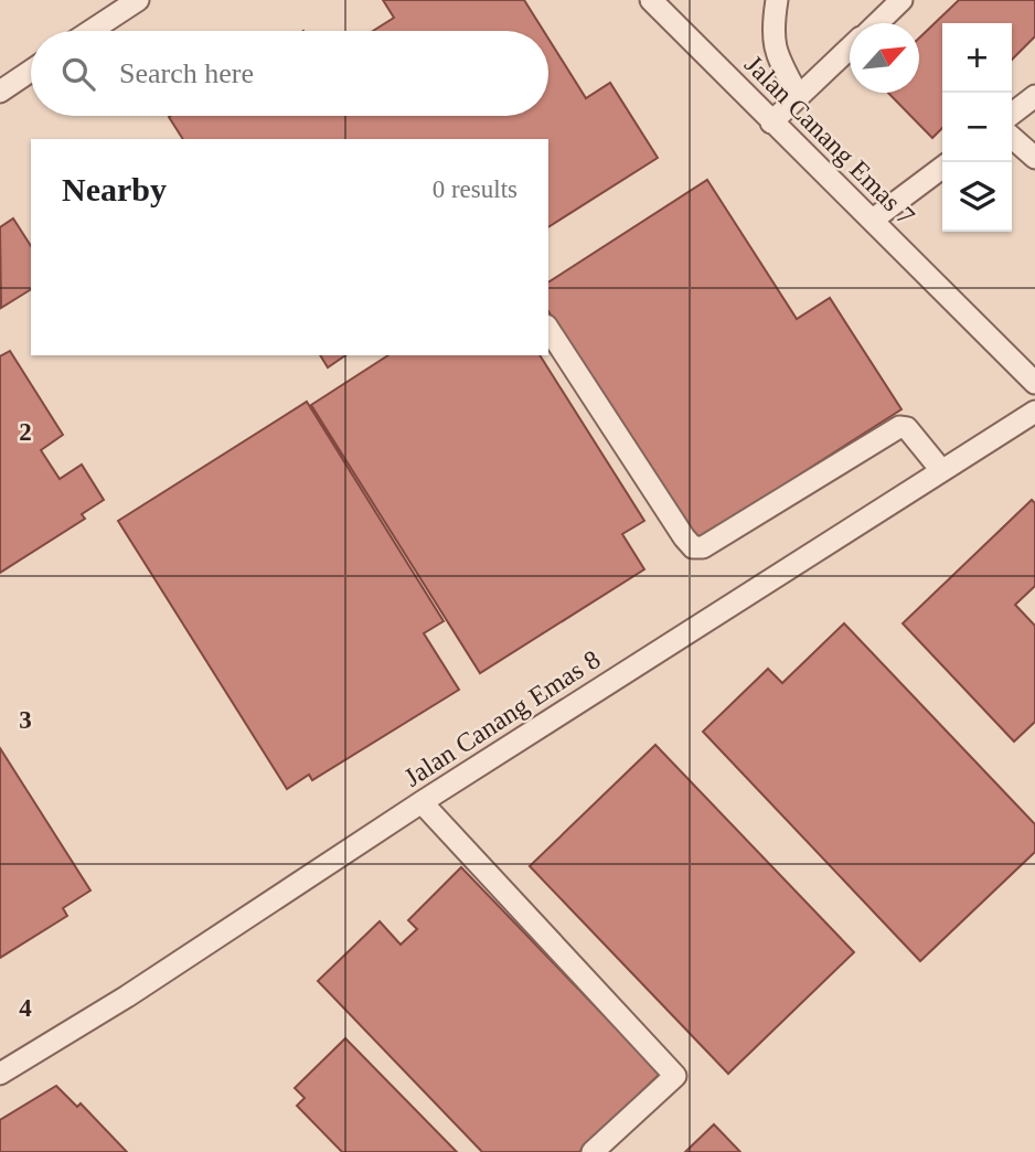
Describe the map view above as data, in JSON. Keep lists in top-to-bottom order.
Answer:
{
  "streets": {
    "street": ["Jalan Canang Emas 7", "Jalan Canang Emas 8"]
  },
  "north": "top right",
  "page": {
    "map_buttons": ["+", "−"],
    "search": "Search here",
    "heading": ["Nearby", "0 results"]
  },
  "grid": {
    "rows": ["2", "3", "4"]
  }
}
